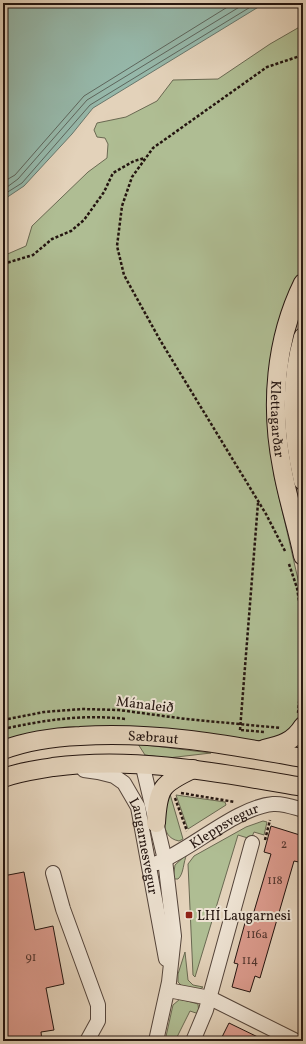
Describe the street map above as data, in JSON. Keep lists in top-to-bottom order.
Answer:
{
  "streets": {
    "main road": ["Klettagarðar", "Sæbraut"],
    "street": ["Kleppsvegur", "Laugarnesvegur"],
    "path": ["Mánaleið"]
  },
  "crossings": [
    ["Sæbraut", "Laugarnesvegur"],
    ["Kleppsvegur", "Laugarnesvegur"]
  ],
  "places": {
    "transit": ["LHÍ Laugarnesi"]
  },
  "house_numbers": [
    "2",
    "118",
    "116a",
    "91",
    "114"
  ]
}
